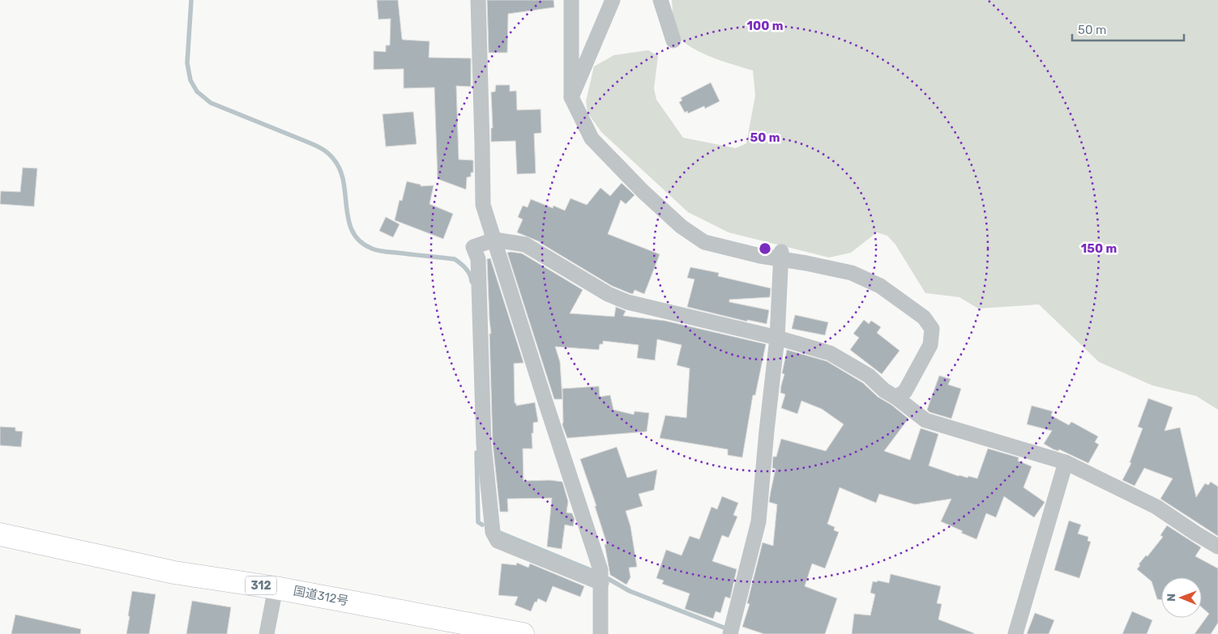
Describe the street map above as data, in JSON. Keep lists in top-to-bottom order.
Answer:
{
  "streets": {
    "highway": ["312", "国道312号"]
  },
  "scale_bar": "50 m",
  "north": "left",
  "rings": ["100 m", "50 m", "150 m"]
}
